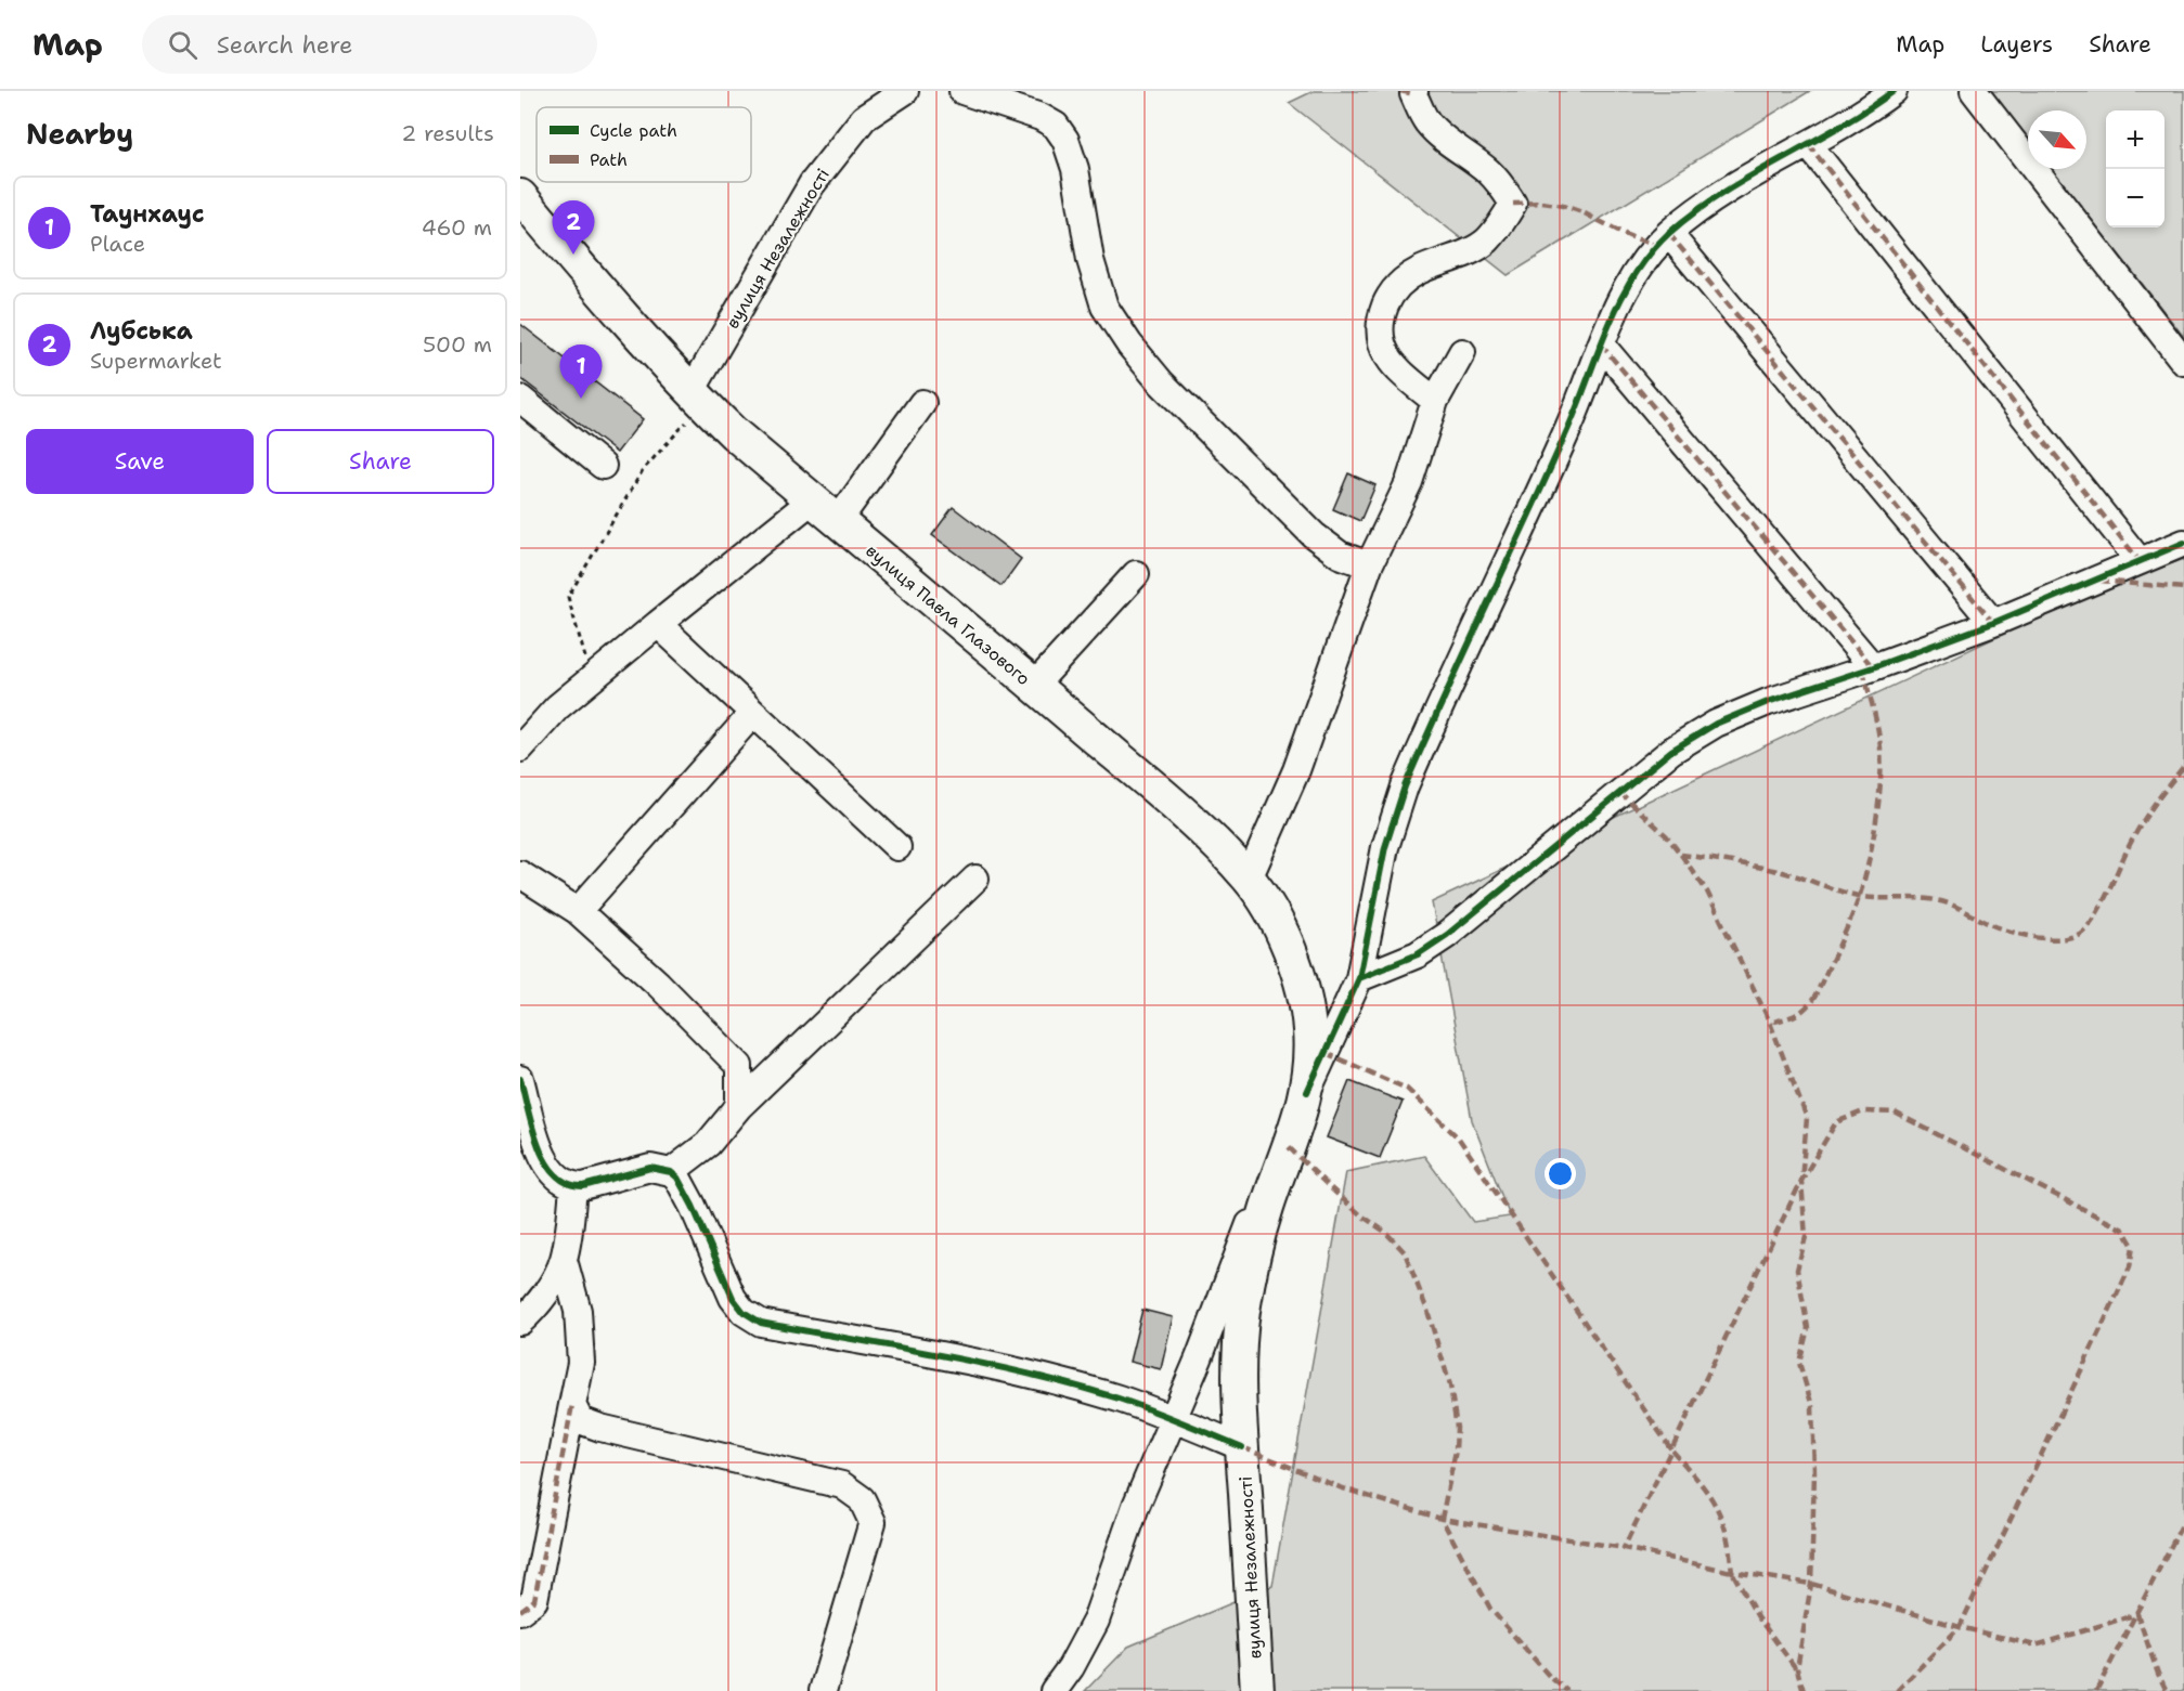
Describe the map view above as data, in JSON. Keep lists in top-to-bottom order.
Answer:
{
  "streets": {
    "main road": ["вулиця Незалежності", "вулиця Павла Глазового"]
  },
  "crossings": [
    ["вулиця Незалежності", "вулиця Павла Глазового"]
  ],
  "legend": ["Cycle path", "Path"],
  "north": "bottom right",
  "page": {
    "header": "Map",
    "search": "Search here",
    "nav": ["Map", "Layers", "Share"],
    "heading": ["Nearby", "2 results"],
    "map_buttons": ["+", "−"],
    "list": [
      {
        "mark": "1",
        "name": "Таунхаус",
        "note": "Place",
        "value": "460 m"
      },
      {
        "mark": "2",
        "name": "Лубська",
        "note": "Supermarket",
        "value": "500 m"
      }
    ],
    "pins": ["2", "1"],
    "buttons": ["Save", "Share"]
  }
}
